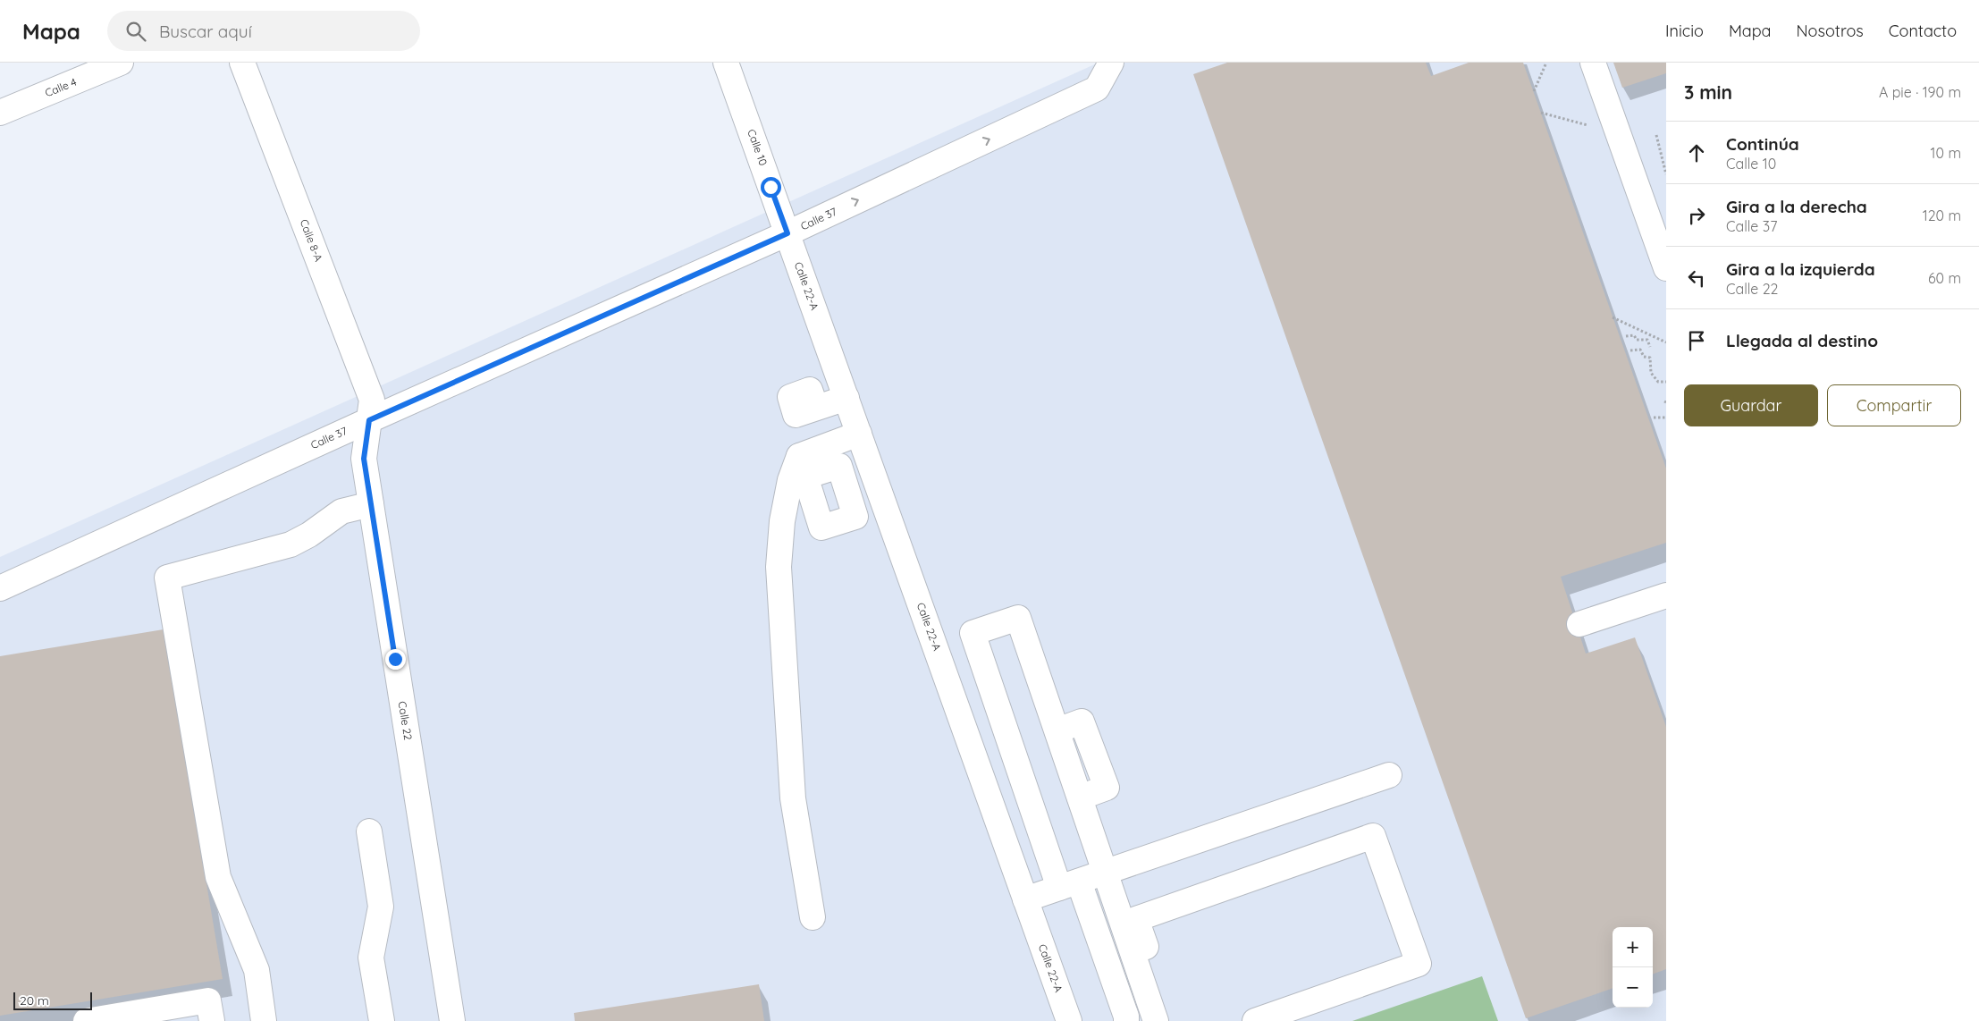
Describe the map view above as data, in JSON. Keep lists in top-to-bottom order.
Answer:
{
  "streets": {
    "street": [
      "Calle 4",
      "Calle 10",
      "Calle 37",
      "Calle 8-A",
      "Calle 22-A",
      "Calle 22"
    ]
  },
  "crossings": [
    ["Calle 10", "Calle 37"],
    ["Calle 10", "Calle 22-A"],
    ["Calle 37", "Calle 8-A"],
    ["Calle 37", "Calle 22-A"],
    ["Calle 37", "Calle 22"],
    ["Calle 8-A", "Calle 22"]
  ],
  "scale_bar": "20 m",
  "page": {
    "header": "Mapa",
    "search": "Buscar aquí",
    "nav": [
      "Inicio",
      "Mapa",
      "Nosotros",
      "Contacto"
    ],
    "heading": ["3 min", "A pie · 190 m"],
    "list": [
      ["Continúa", "Calle 10", "10 m"],
      ["Gira a la derecha", "Calle 37", "120 m"],
      ["Gira a la izquierda", "Calle 22", "60 m"],
      "Llegada al destino"
    ],
    "buttons": ["Guardar", "Compartir"],
    "map_buttons": ["+", "−"],
    "scale": "20 m"
  }
}
